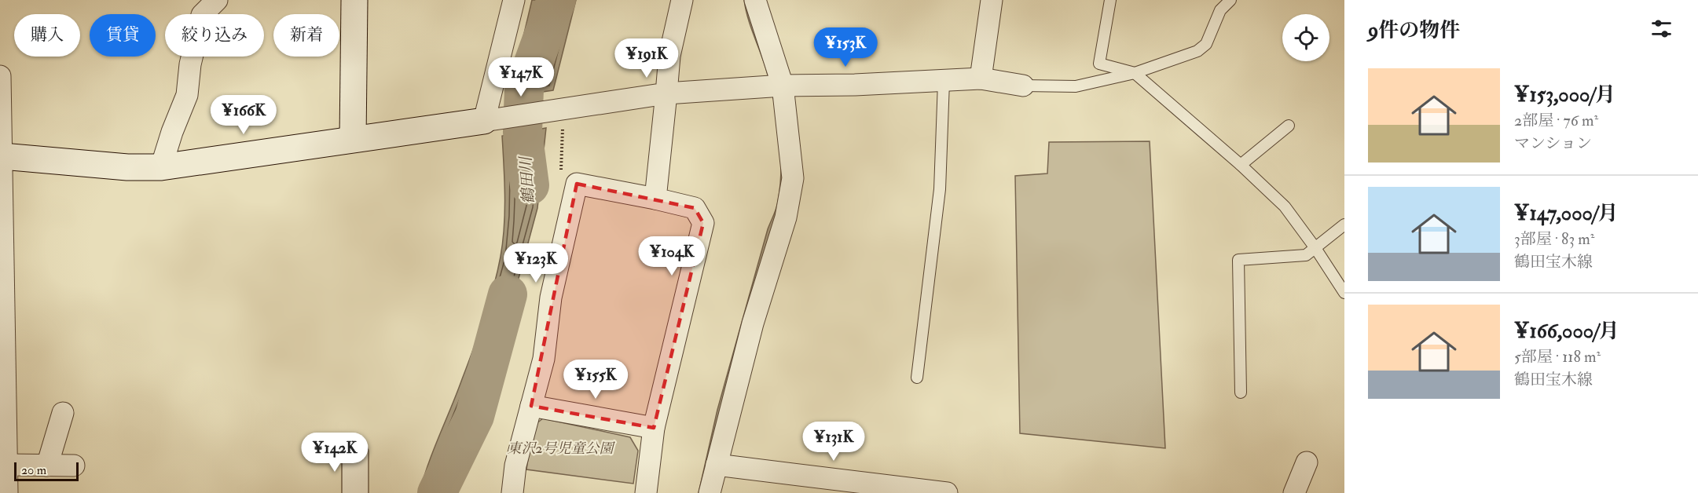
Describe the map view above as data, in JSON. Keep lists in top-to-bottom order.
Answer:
{
  "water": ["鶴田川"],
  "parks": ["東沢2号児童公園"],
  "scale_bar": "20 m",
  "page": {
    "heading": "9件の物件",
    "chip": [
      "購入",
      "賃貸",
      "絞り込み",
      "新着"
    ],
    "price": [
      "¥153K",
      "¥191K",
      "¥147K",
      "¥166K",
      "¥104K",
      "¥123K",
      "¥155K",
      "¥131K",
      "¥142K"
    ],
    "list": [
      {
        "name": "¥153,000/月",
        "note": "2部屋 · 76 m² · マンション"
      },
      {
        "name": "¥147,000/月",
        "note": "3部屋 · 83 m² · 鶴田宝木線"
      },
      {
        "name": "¥166,000/月",
        "note": "5部屋 · 118 m² · 鶴田宝木線"
      }
    ],
    "scale": "20 m"
  }
}
